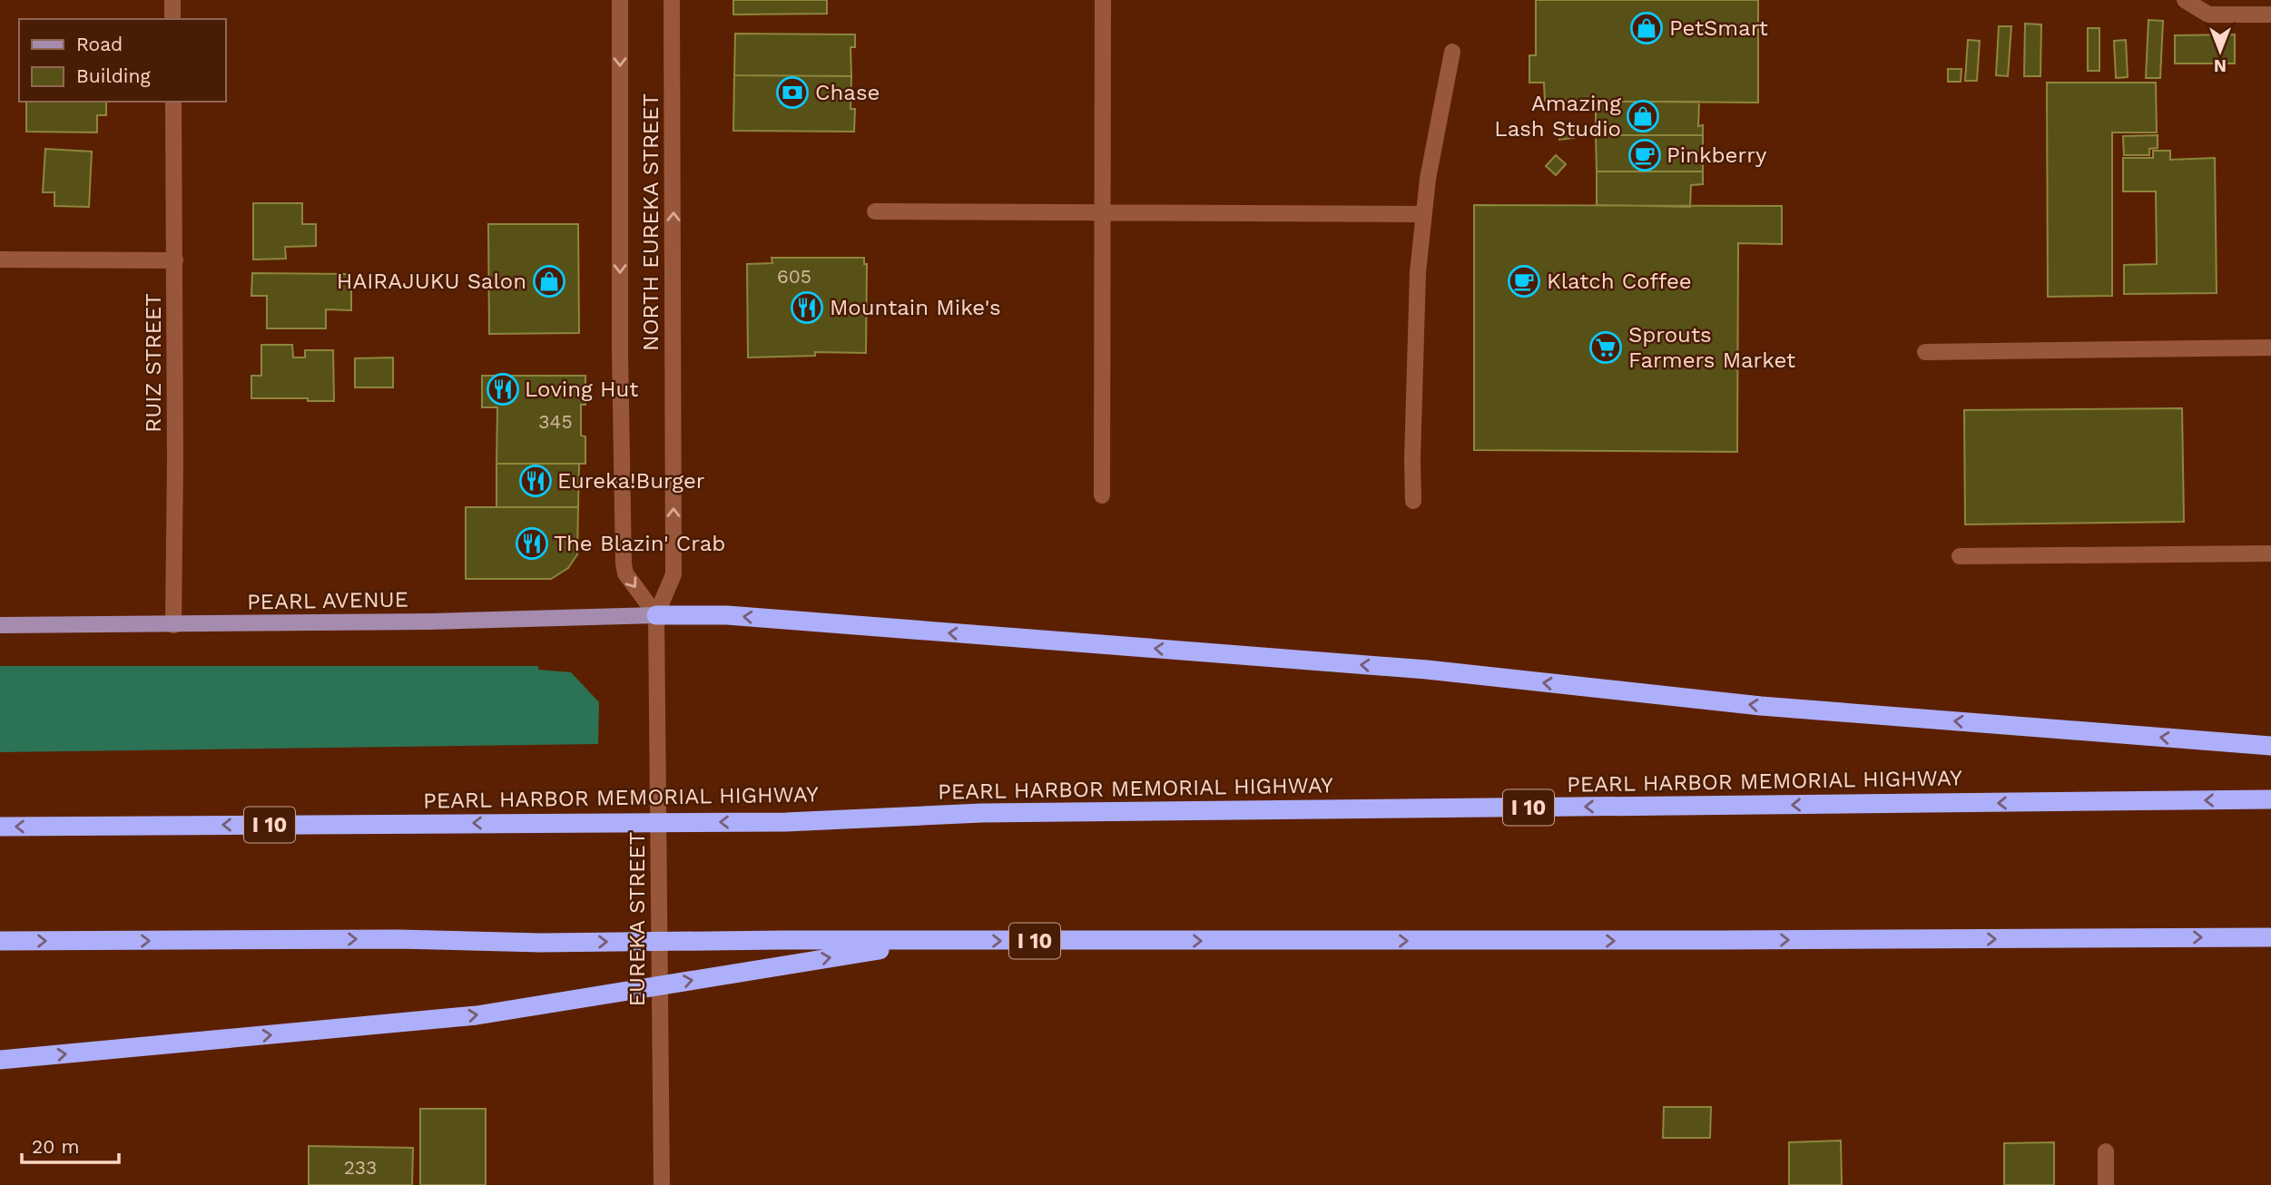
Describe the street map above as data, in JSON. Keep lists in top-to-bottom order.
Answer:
{
  "streets": {
    "highway": ["PEARL HARBOR MEMORIAL HIGHWAY", "I 10"],
    "main road": ["PEARL AVENUE"],
    "street": ["NORTH EUREKA STREET", "RUIZ STREET", "EUREKA STREET"]
  },
  "crossings": [
    ["NORTH EUREKA STREET", "PEARL AVENUE"],
    ["NORTH EUREKA STREET", "EUREKA STREET"],
    ["RUIZ STREET", "PEARL AVENUE"],
    ["PEARL AVENUE", "EUREKA STREET"]
  ],
  "places": {
    "shop": ["PetSmart", "Amazing Lash Studio", "HAIRAJUKU Salon"],
    "bank": ["Chase"],
    "cafe": ["Pinkberry", "Klatch Coffee"],
    "restaurant": [
      "Mountain Mike's",
      "Loving Hut",
      "Eureka!Burger",
      "The Blazin' Crab"
    ],
    "supermarket": ["Sprouts Farmers Market"]
  },
  "house_numbers": ["605", "345", "233"],
  "legend": ["Road", "Building"],
  "scale_bar": "20 m",
  "north": "bottom"
}
